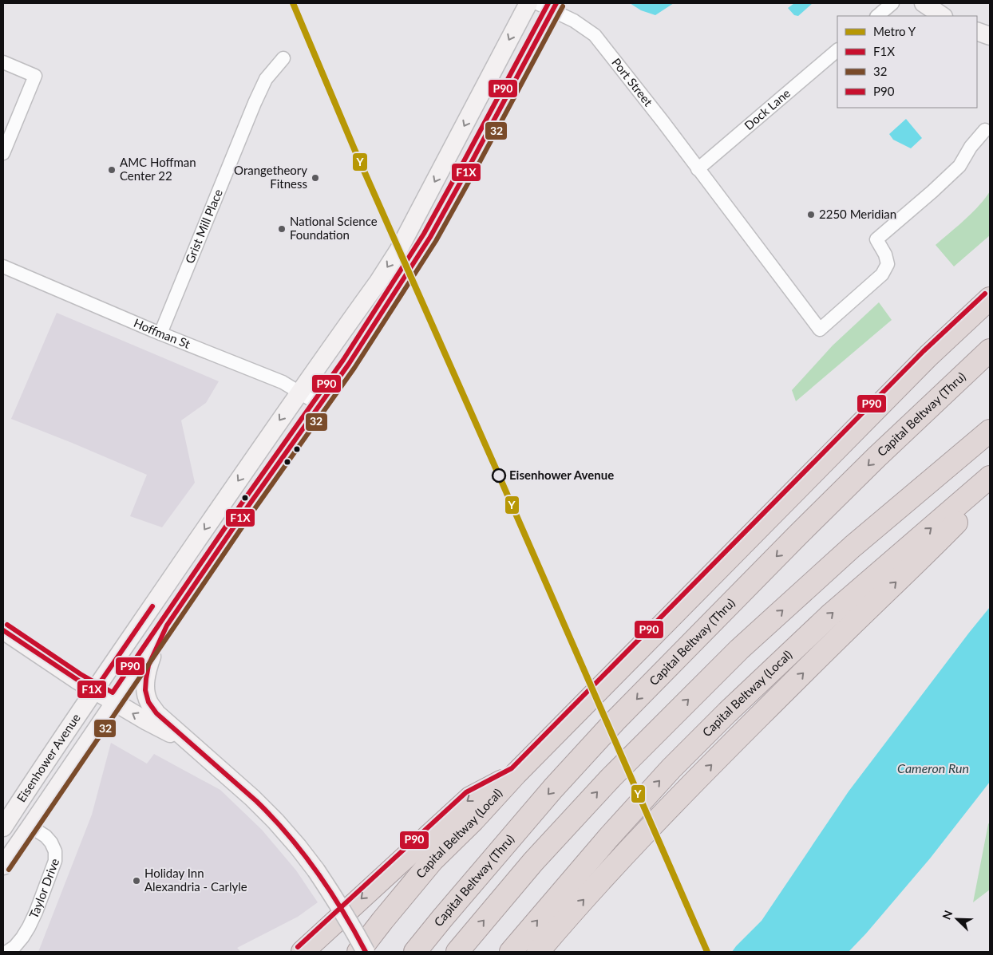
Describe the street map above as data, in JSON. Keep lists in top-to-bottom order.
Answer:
{
  "streets": {
    "highway": ["Capital Beltway (Thru)", "Capital Beltway (Local)"],
    "main road": ["Eisenhower Avenue"],
    "street": [
      "Port Street",
      "Dock Lane",
      "Grist Mill Place",
      "Hoffman St",
      "Taylor Drive"
    ]
  },
  "crossings": [
    ["Port Street", "Dock Lane"],
    ["Port Street", "Eisenhower Avenue"],
    ["Grist Mill Place", "Hoffman St"],
    ["Hoffman St", "Eisenhower Avenue"],
    ["Eisenhower Avenue", "Taylor Drive"]
  ],
  "water": ["Cameron Run"],
  "places": [
    "AMC Hoffman Center 22",
    "Orangetheory Fitness",
    "2250 Meridian",
    "National Science Foundation",
    "Eisenhower Avenue",
    "Holiday Inn Alexandria - Carlyle"
  ],
  "lines": [
    "metro line Y",
    "transit line F1X",
    "transit line P90",
    "transit line 32"
  ],
  "legend": [
    "Metro Y",
    "F1X",
    "32",
    "P90"
  ],
  "north": "top left"
}
